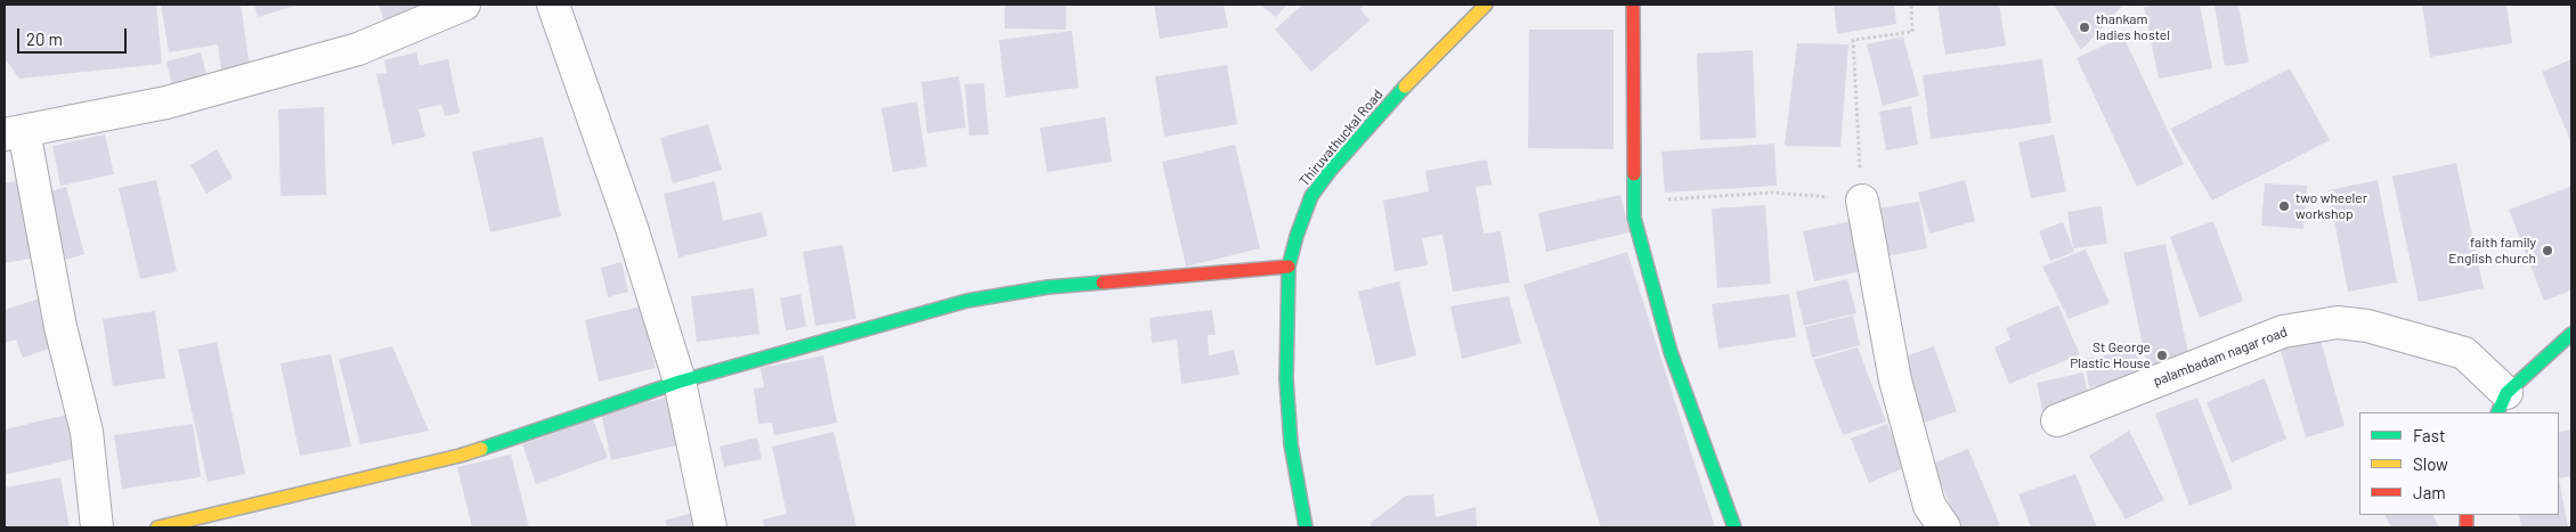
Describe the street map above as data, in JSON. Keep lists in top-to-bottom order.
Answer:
{
  "streets": {
    "street": ["Thiruvathuckal Road", "palambadam nagar road"]
  },
  "places": [
    "thankam ladies hostel",
    "two wheeler workshop",
    "faith family English church",
    "St George Plastic House"
  ],
  "legend": ["Fast", "Slow", "Jam"],
  "scale_bar": "20 m"
}
